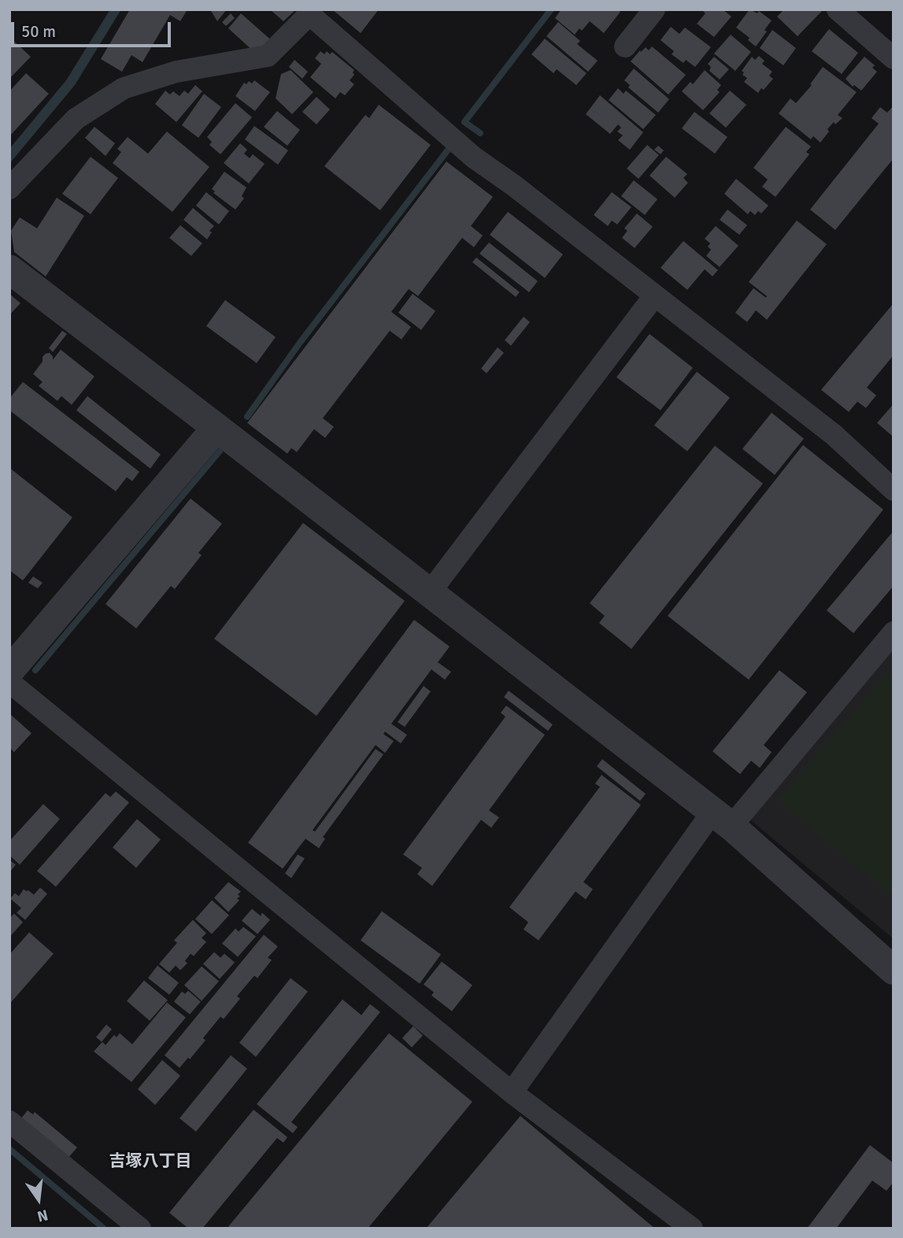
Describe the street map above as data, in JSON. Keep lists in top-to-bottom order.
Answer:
{
  "districts": ["吉塚八丁目"],
  "scale_bar": "50 m",
  "north": "bottom"
}
